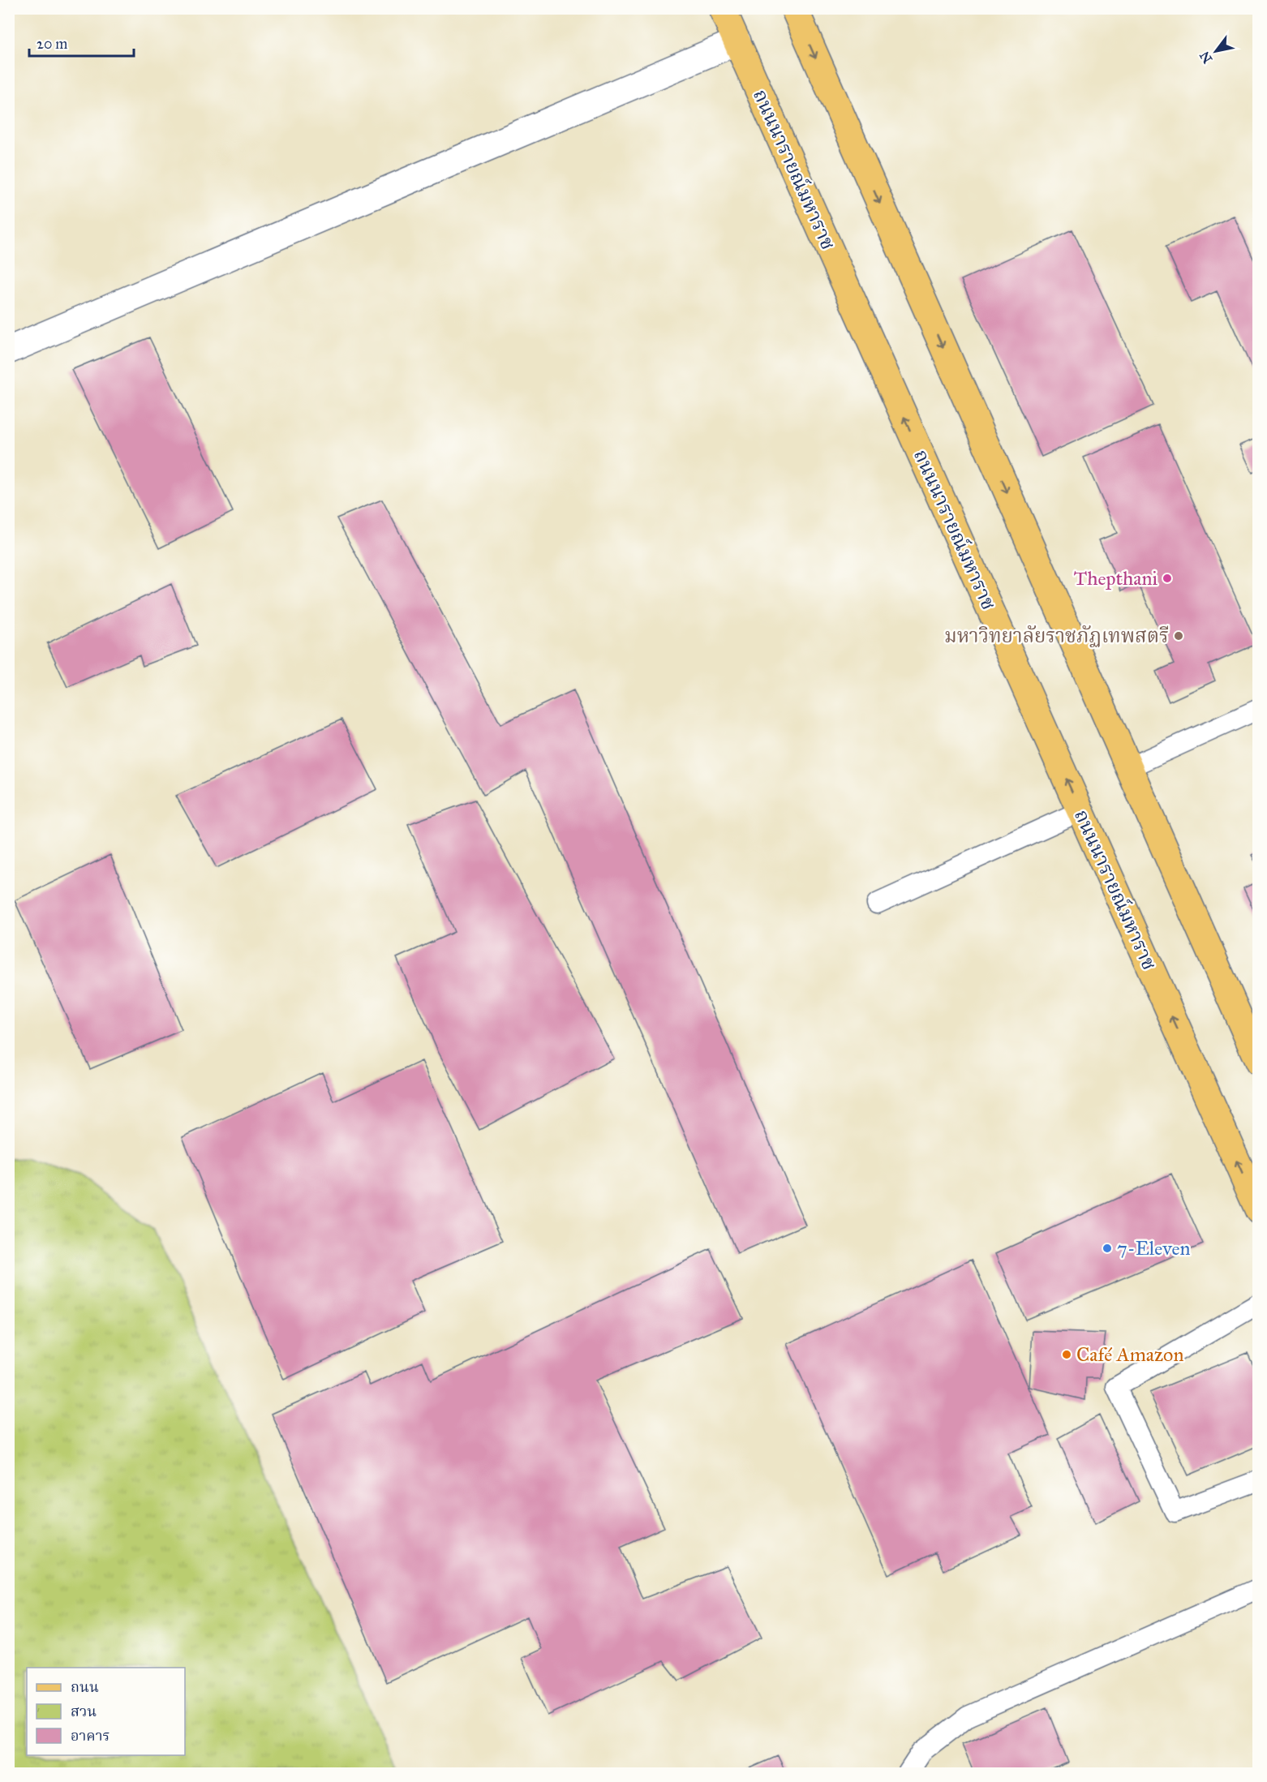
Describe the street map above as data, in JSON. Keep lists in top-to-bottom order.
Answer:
{
  "streets": {
    "main road": ["ถนนนารายณ์มหาราช"]
  },
  "places": [
    "Thepthani",
    "มหาวิทยาลัยราชภัฏเทพสตรี",
    "7-Eleven",
    "Café Amazon"
  ],
  "legend": ["ถนน", "สวน", "อาคาร"],
  "scale_bar": "20 m",
  "north": "bottom left"
}
